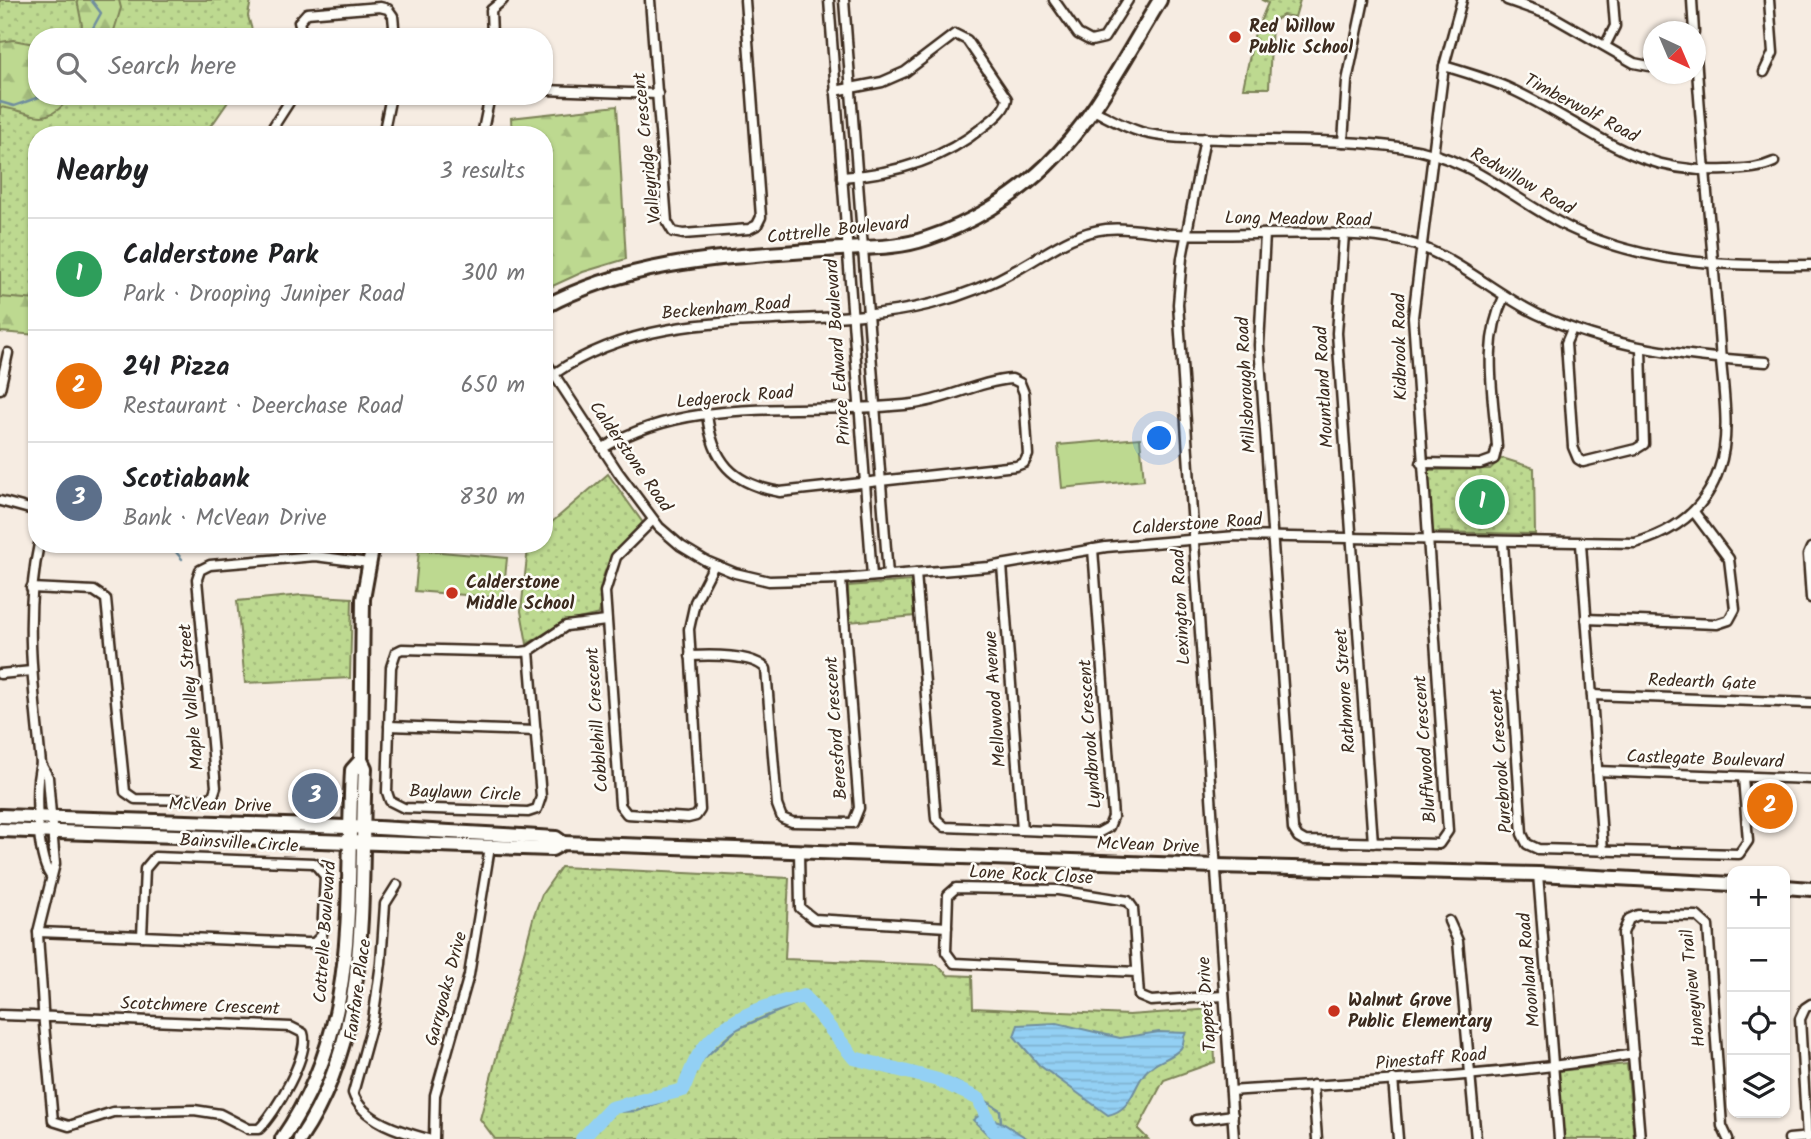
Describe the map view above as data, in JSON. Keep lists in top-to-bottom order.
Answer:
{
  "streets": {
    "main road": ["Cottrelle Boulevard", "McVean Drive"],
    "street": [
      "Timberwolf Road",
      "Valleyridge Crescent",
      "Redwillow Road",
      "Long Meadow Road",
      "Beckenham Road",
      "Kidbrook Road",
      "Prince Edward Boulevard",
      "Millsborough Road",
      "Mountland Road",
      "Ledgerock Road",
      "Calderstone Road",
      "Lexington Road",
      "Redearth Gate",
      "Rathmore Street",
      "Maple Valley Street",
      "Mellowood Avenue",
      "Cobblehill Crescent",
      "Beresford Crescent",
      "Lyndbrook Crescent",
      "Bluffwood Crescent",
      "Castlegate Boulevard",
      "Purebrook Crescent",
      "Baylawn Circle",
      "Bainsville Circle",
      "Lone Rock Close",
      "Moonland Road",
      "Honeyview Trail",
      "Garryoaks Drive",
      "Fanfare Place",
      "Tappet Drive",
      "Scotchmere Crescent",
      "Pinestaff Road"
    ]
  },
  "crossings": [
    ["Timberwolf Road", "Kidbrook Road"],
    ["Timberwolf Road", "Calderstone Road"],
    ["Redwillow Road", "Cottrelle Boulevard"],
    ["Redwillow Road", "Kidbrook Road"],
    ["Redwillow Road", "Calderstone Road"],
    ["Redwillow Road", "Lexington Road"],
    ["Long Meadow Road", "Beckenham Road"],
    ["Long Meadow Road", "Kidbrook Road"],
    ["Long Meadow Road", "Prince Edward Boulevard"],
    ["Long Meadow Road", "Millsborough Road"],
    ["Long Meadow Road", "Mountland Road"],
    ["Long Meadow Road", "Calderstone Road"],
    ["Long Meadow Road", "Lexington Road"],
    ["Cottrelle Boulevard", "Prince Edward Boulevard"],
    ["Cottrelle Boulevard", "Maple Valley Street"],
    ["Cottrelle Boulevard", "McVean Drive"],
    ["Beckenham Road", "Prince Edward Boulevard"],
    ["Beckenham Road", "Calderstone Road"],
    ["Kidbrook Road", "Calderstone Road"],
    ["Kidbrook Road", "Bluffwood Crescent"],
    ["Prince Edward Boulevard", "Ledgerock Road"],
    ["Prince Edward Boulevard", "Calderstone Road"],
    ["Millsborough Road", "Calderstone Road"],
    ["Millsborough Road", "Bluffwood Crescent"],
    ["Mountland Road", "Calderstone Road"],
    ["Mountland Road", "Rathmore Street"],
    ["Ledgerock Road", "Calderstone Road"],
    ["Calderstone Road", "Lexington Road"],
    ["Calderstone Road", "Rathmore Street"],
    ["Calderstone Road", "Mellowood Avenue"],
    ["Calderstone Road", "Cobblehill Crescent"],
    ["Calderstone Road", "Beresford Crescent"],
    ["Calderstone Road", "Lyndbrook Crescent"],
    ["Calderstone Road", "Bluffwood Crescent"],
    ["Calderstone Road", "Purebrook Crescent"],
    ["Lexington Road", "McVean Drive"],
    ["Lexington Road", "Tappet Drive"],
    ["Rathmore Street", "Bluffwood Crescent"],
    ["Mellowood Avenue", "Lyndbrook Crescent"],
    ["Cobblehill Crescent", "Beresford Crescent"],
    ["McVean Drive", "Moonland Road"],
    ["McVean Drive", "Garryoaks Drive"],
    ["McVean Drive", "Tappet Drive"],
    ["Lone Rock Close", "Tappet Drive"],
    ["Moonland Road", "Pinestaff Road"],
    ["Honeyview Trail", "Pinestaff Road"],
    ["Tappet Drive", "Pinestaff Road"]
  ],
  "places": ["Red Willow Public School", "Calderstone Middle School", "Walnut Grove Public Elementary"],
  "north": "bottom right",
  "page": {
    "search": "Search here",
    "heading": ["Nearby", "3 results"],
    "list": [
      {
        "mark": "1",
        "name": "Calderstone Park",
        "note": "Park · Drooping Juniper Road",
        "value": "300 m"
      },
      {
        "mark": "2",
        "name": "241 Pizza",
        "note": "Restaurant · Deerchase Road",
        "value": "650 m"
      },
      {
        "mark": "3",
        "name": "Scotiabank",
        "note": "Bank · McVean Drive",
        "value": "830 m"
      }
    ],
    "pins": ["1", "3", "2"],
    "map_buttons": ["+", "−"]
  }
}
